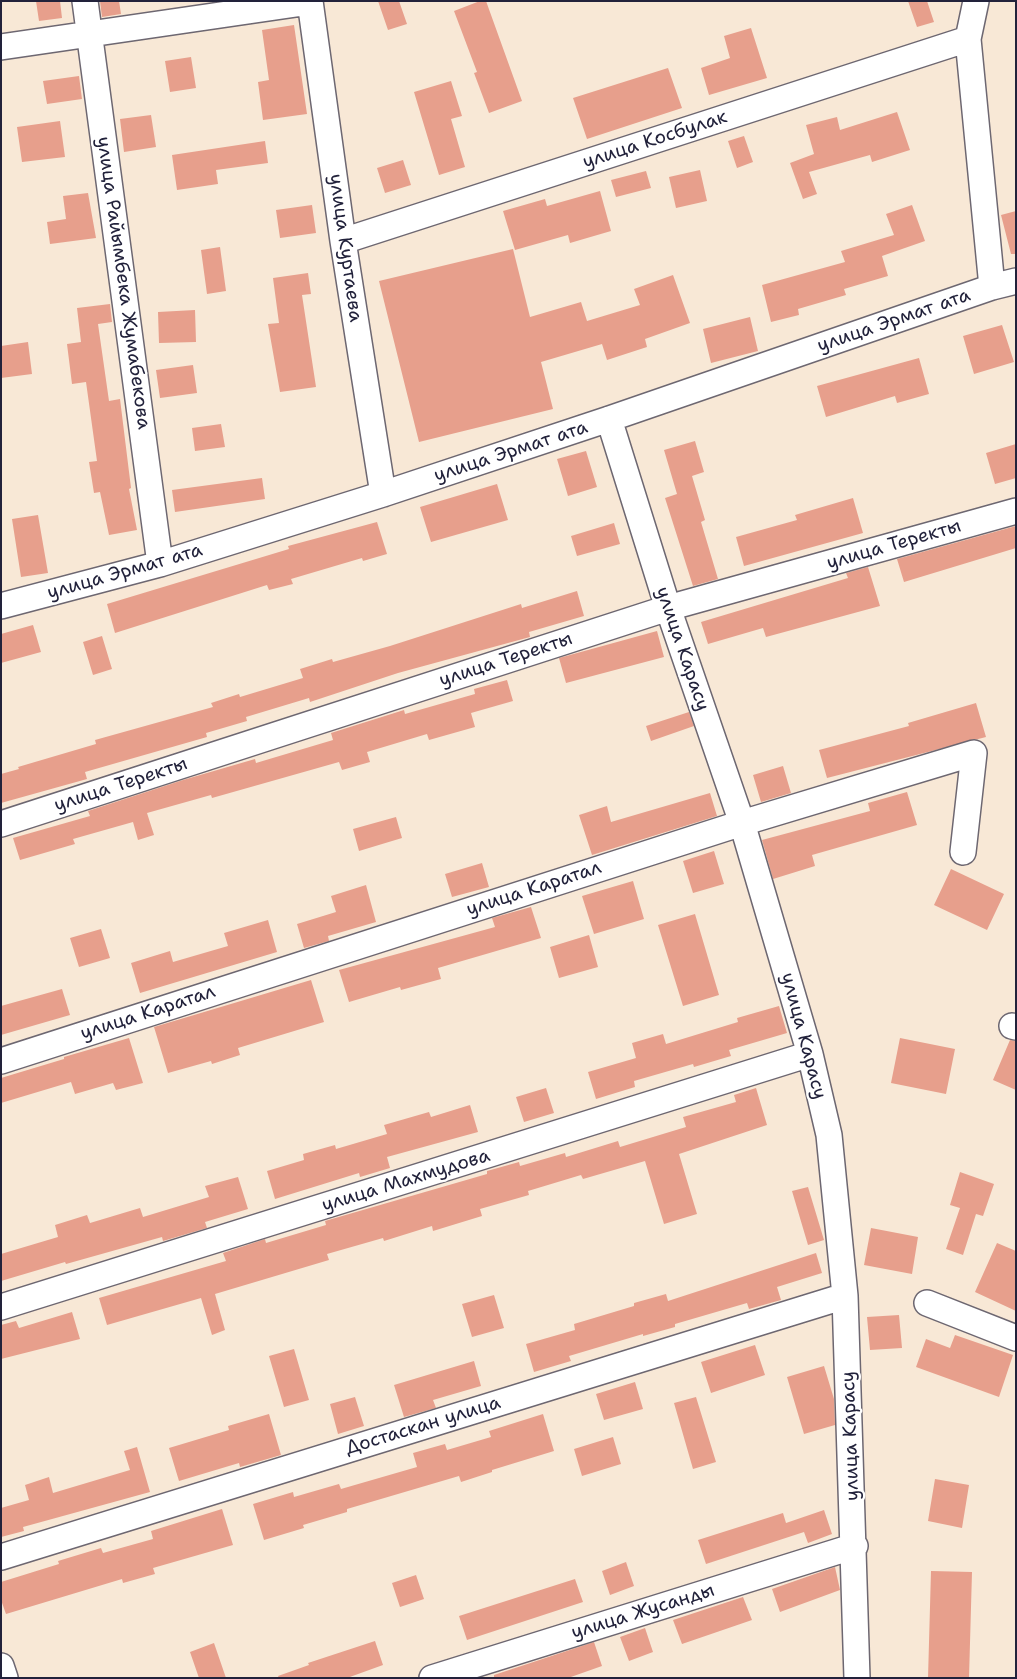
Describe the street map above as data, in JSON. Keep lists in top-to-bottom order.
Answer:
{
  "streets": {
    "street": [
      "улица Косбулак",
      "улица Куртаева",
      "улица Райымбека Жумабекова",
      "улица Эрмат ата",
      "улица Теректы",
      "улица Карасу",
      "улица Каратал",
      "улица Махмудова",
      "Достаскан улица",
      "улица Жусанды"
    ]
  },
  "crossings": [
    ["улица Косбулак", "улица Куртаева"],
    ["улица Куртаева", "улица Эрмат ата"],
    ["улица Райымбека Жумабекова", "улица Эрмат ата"],
    ["улица Эрмат ата", "улица Карасу"],
    ["улица Теректы", "улица Карасу"],
    ["улица Карасу", "улица Каратал"],
    ["улица Карасу", "улица Махмудова"],
    ["улица Карасу", "Достаскан улица"],
    ["улица Карасу", "улица Жусанды"]
  ]
}
